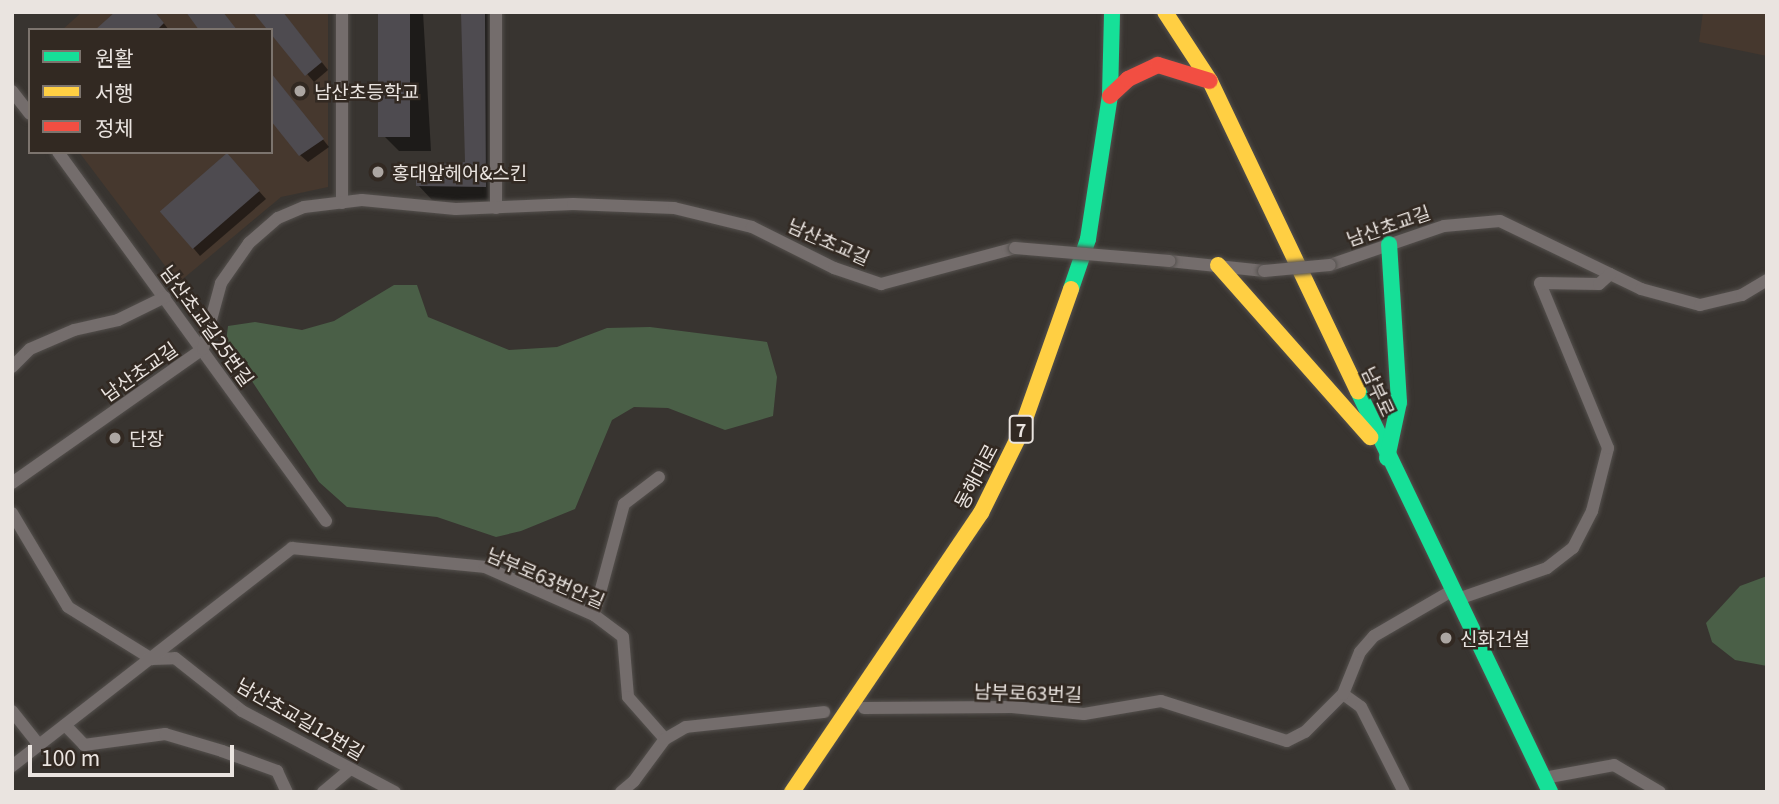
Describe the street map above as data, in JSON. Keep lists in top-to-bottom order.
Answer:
{
  "streets": {
    "street": [
      "남산초교길",
      "남산초교길25번길",
      "남부로",
      "7",
      "동해대로",
      "남부로63번안길",
      "남부로63번길",
      "남산초교길12번길"
    ]
  },
  "crossings": [
    ["남산초교길", "남산초교길25번길"],
    ["남산초교길", "남부로63번길"],
    ["남부로", "남부로63번길"],
    ["남부로63번안길", "남산초교길12번길"]
  ],
  "places": [
    "남산초등학교",
    "홍대앞헤어&스킨",
    "단장",
    "신화건설"
  ],
  "legend": ["원활", "서행", "정체"],
  "scale_bar": "100 m"
}
